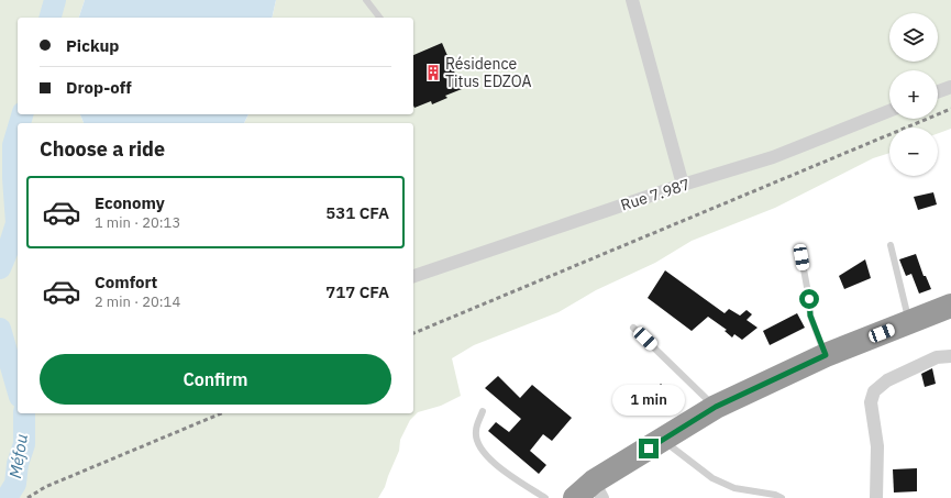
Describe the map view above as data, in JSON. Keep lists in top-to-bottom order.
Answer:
{
  "streets": {
    "street": ["Rue 7.987"]
  },
  "water": ["Méfou"],
  "places": {
    "building": ["Résidence Titus EDZOA"]
  },
  "page": {
    "map_buttons": ["+", "−"],
    "banner": ["Pickup", "Drop-off"],
    "heading": "Choose a ride",
    "list": [
      {
        "name": "Economy",
        "note": "1 min · 20:13",
        "value": "531 CFA"
      },
      {
        "name": "Comfort",
        "note": "2 min · 20:14",
        "value": "717 CFA"
      }
    ],
    "buttons": "Confirm",
    "bubble": "1 min"
  }
}
